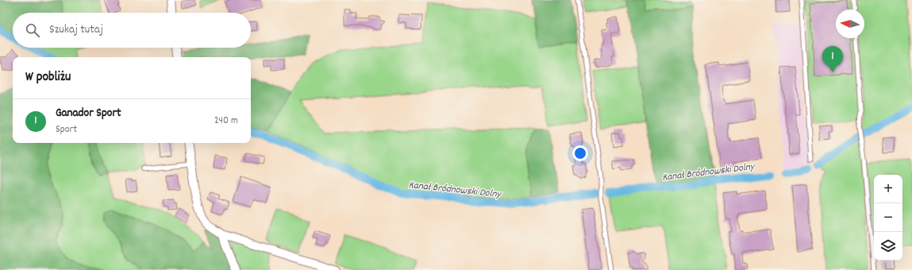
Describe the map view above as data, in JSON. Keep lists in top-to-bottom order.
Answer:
{
  "water": ["Kanał Bródnowski Dolny"],
  "north": "left",
  "page": {
    "search": "Szukaj tutaj",
    "pins": "1",
    "heading": "W pobliżu",
    "list": [
      {
        "mark": "1",
        "name": "Ganador Sport",
        "note": "Sport",
        "value": "240 m"
      }
    ],
    "map_buttons": ["+", "−"]
  }
}
